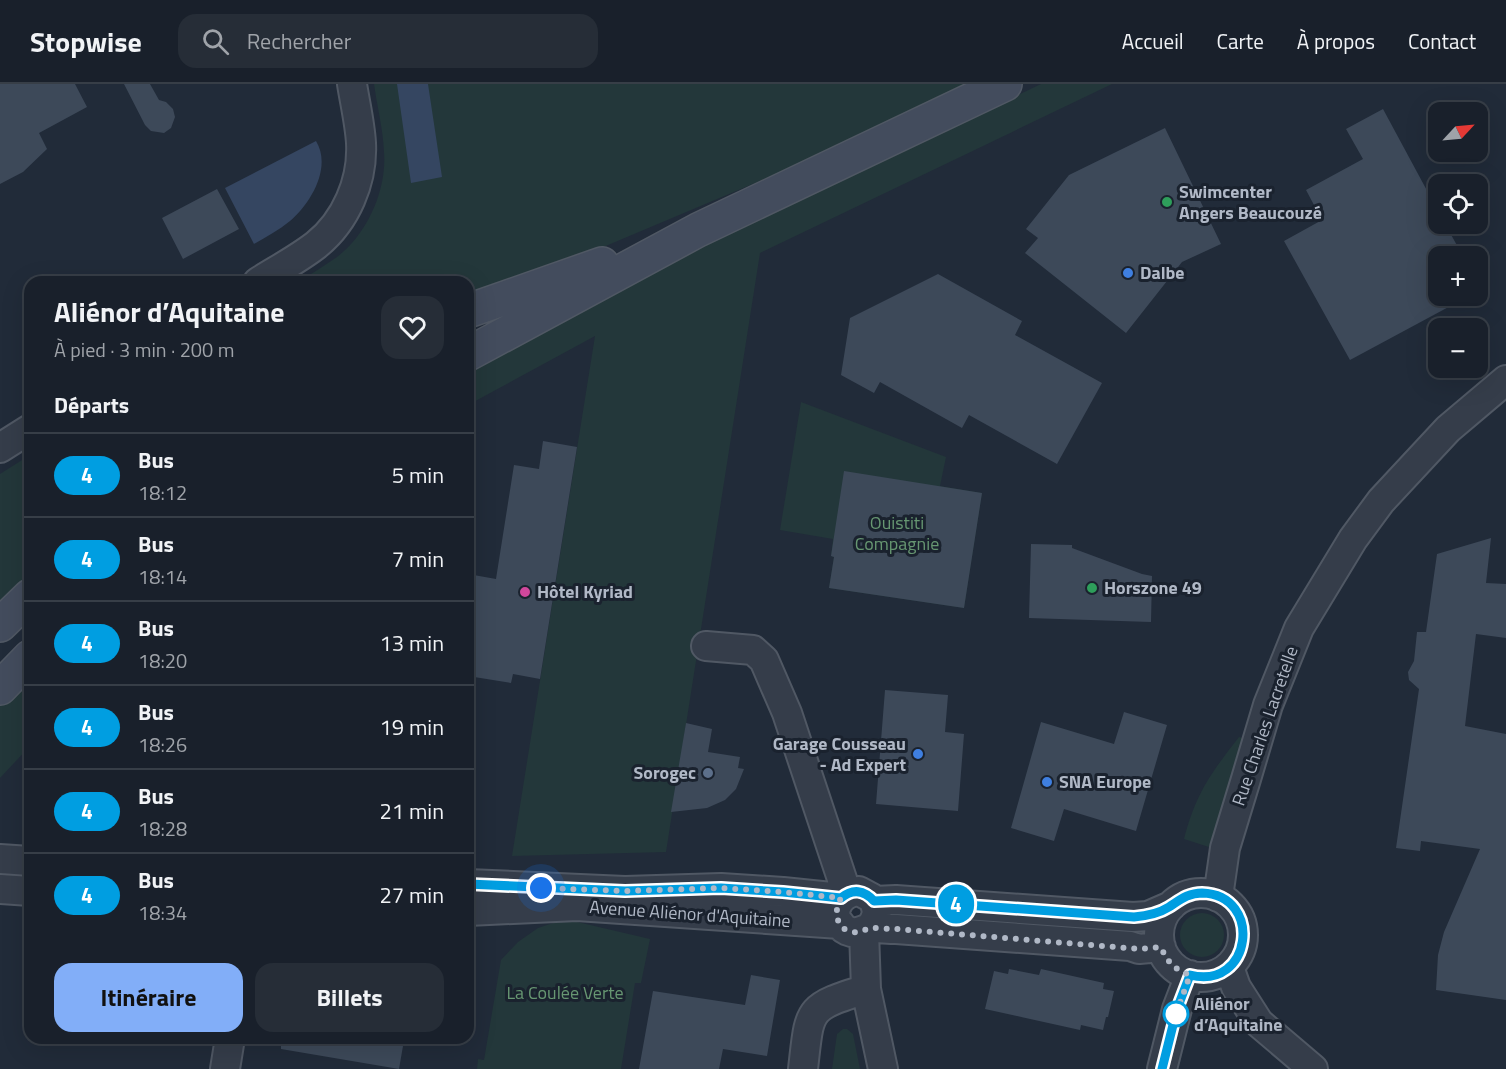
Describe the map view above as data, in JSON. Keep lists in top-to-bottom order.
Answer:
{
  "streets": {
    "street": ["Rue Charles Lacretelle", "Avenue Aliénor d'Aquitaine"]
  },
  "crossings": [
    ["Rue Charles Lacretelle", "Avenue Aliénor d'Aquitaine"]
  ],
  "parks": ["Ouistiti Compagnie", "La Coulée Verte"],
  "places": [
    "Swimcenter Angers Beaucouzé",
    "Dalbe",
    "Horszone 49",
    "Hôtel Kyriad",
    "Garage Cousseau - Ad Expert",
    "Sorogec",
    "SNA Europe",
    "Aliénor d’Aquitaine"
  ],
  "lines": ["bus line 4"],
  "north": "top right",
  "page": {
    "header": "Stopwise",
    "search": "Rechercher",
    "nav": [
      "Accueil",
      "Carte",
      "À propos",
      "Contact"
    ],
    "on_map": "4",
    "map_buttons": ["+", "−"],
    "heading": [
      ["Aliénor d’Aquitaine", "À pied · 3 min · 200 m"],
      "Départs"
    ],
    "list": [
      {
        "mark": "4",
        "name": "Bus",
        "note": "18:12",
        "value": "5 min"
      },
      {
        "mark": "4",
        "name": "Bus",
        "note": "18:14",
        "value": "7 min"
      },
      {
        "mark": "4",
        "name": "Bus",
        "note": "18:20",
        "value": "13 min"
      },
      {
        "mark": "4",
        "name": "Bus",
        "note": "18:26",
        "value": "19 min"
      },
      {
        "mark": "4",
        "name": "Bus",
        "note": "18:28",
        "value": "21 min"
      },
      {
        "mark": "4",
        "name": "Bus",
        "note": "18:34",
        "value": "27 min"
      }
    ],
    "buttons": ["Itinéraire", "Billets"]
  }
}
